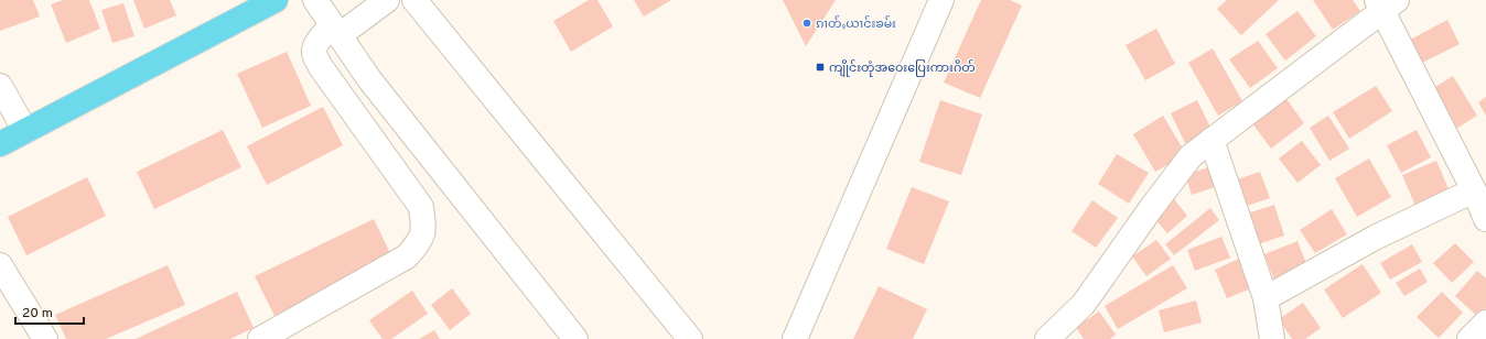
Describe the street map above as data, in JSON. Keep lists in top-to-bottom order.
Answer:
{
  "places": {
    "other": ["ၵၢတ်ႇယၢင်းၶမ်း"],
    "transit": ["ကျိုင်းတုံအဝေးပြေးကားဂိတ်"]
  },
  "scale_bar": "20 m"
}
